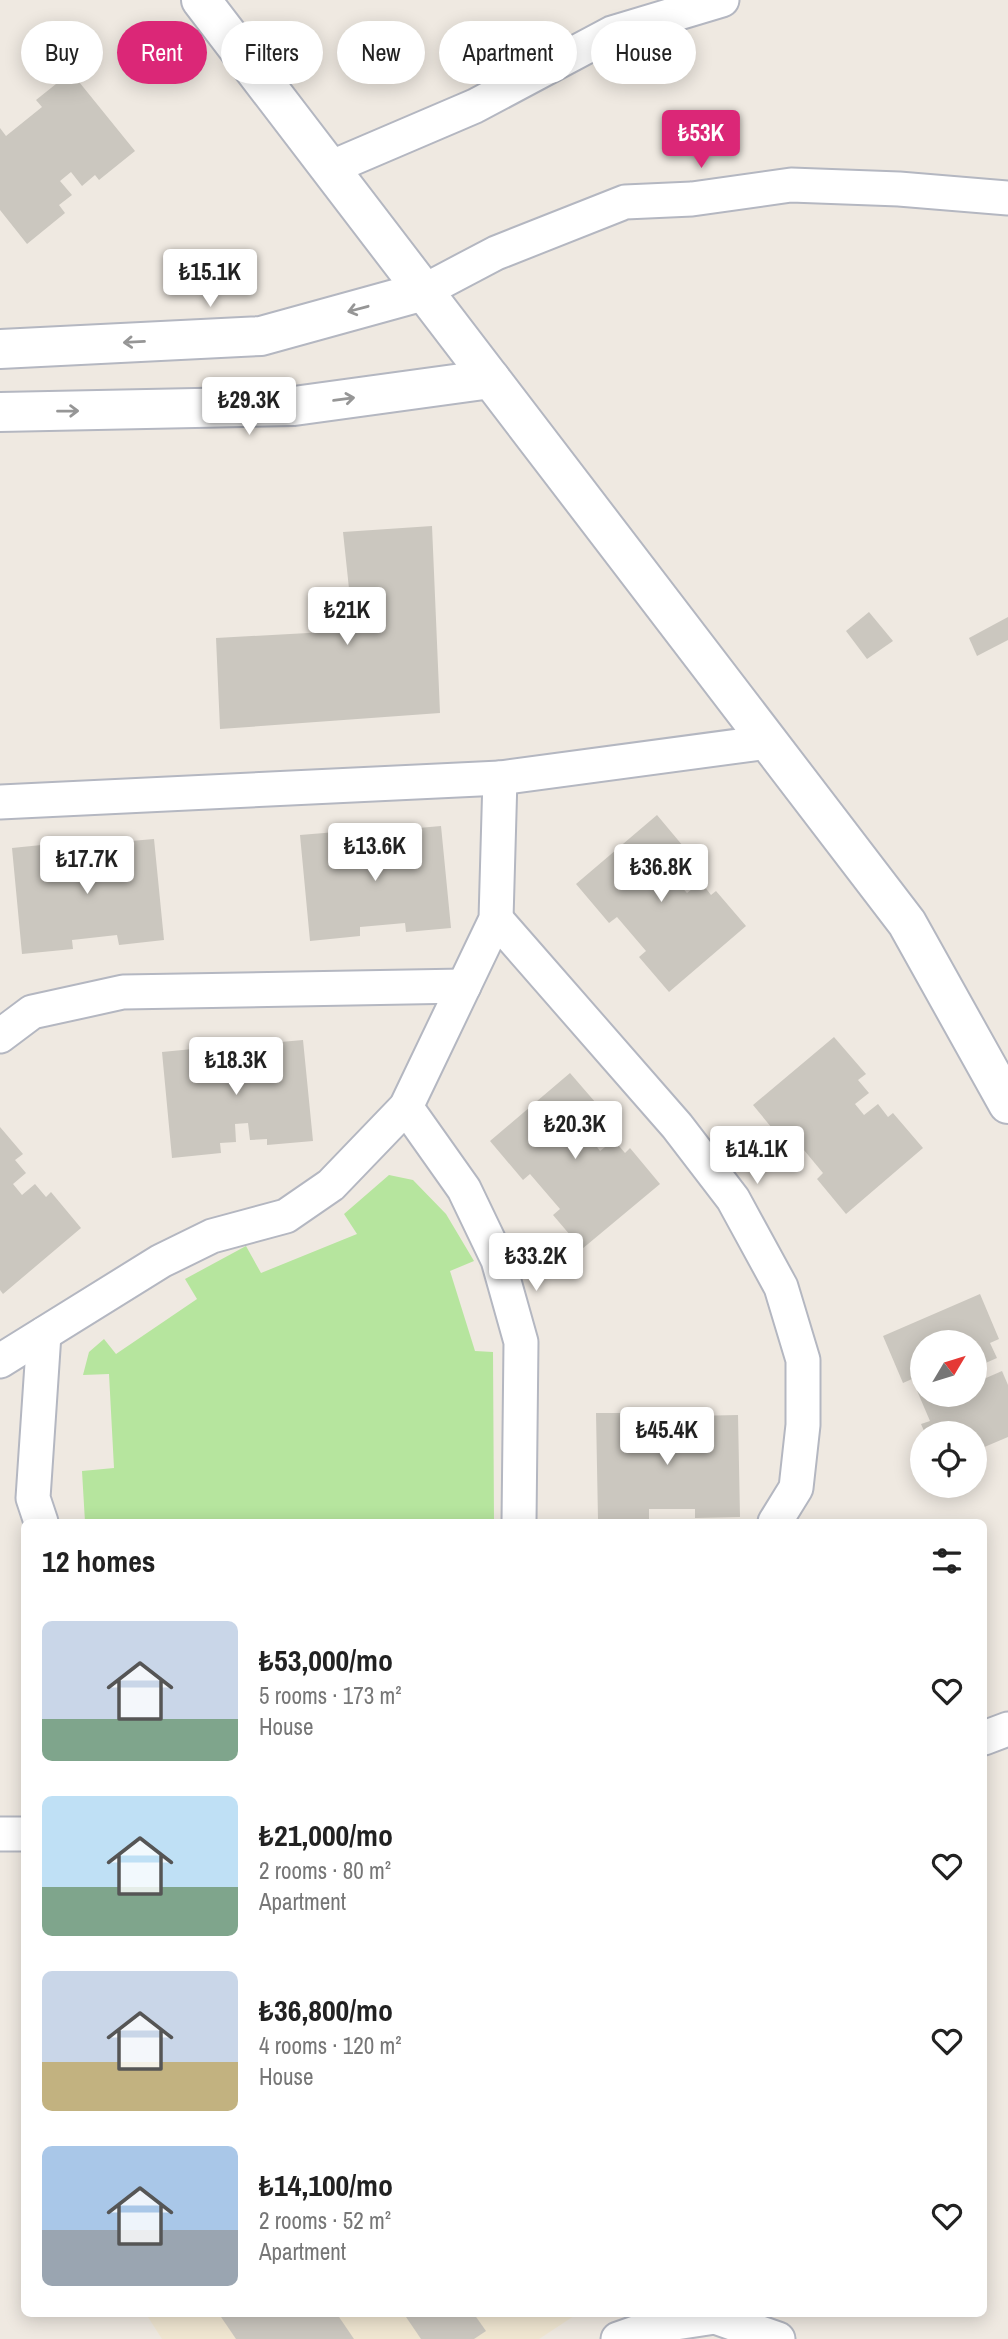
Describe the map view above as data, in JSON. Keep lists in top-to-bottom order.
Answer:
{
  "north": "top right",
  "page": {
    "chip": [
      "Buy",
      "Rent",
      "Filters",
      "New",
      "Apartment",
      "House"
    ],
    "price": [
      "₺53K",
      "₺15.1K",
      "₺29.3K",
      "₺21K",
      "₺13.6K",
      "₺17.7K",
      "₺36.8K",
      "₺18.3K",
      "₺20.3K",
      "₺14.1K",
      "₺33.2K",
      "₺45.4K"
    ],
    "heading": "12 homes",
    "list": [
      {
        "name": "₺53,000/mo",
        "note": "5 rooms · 173 m² · House"
      },
      {
        "name": "₺21,000/mo",
        "note": "2 rooms · 80 m² · Apartment"
      },
      {
        "name": "₺36,800/mo",
        "note": "4 rooms · 120 m² · House"
      },
      {
        "name": "₺14,100/mo",
        "note": "2 rooms · 52 m² · Apartment"
      }
    ]
  }
}
